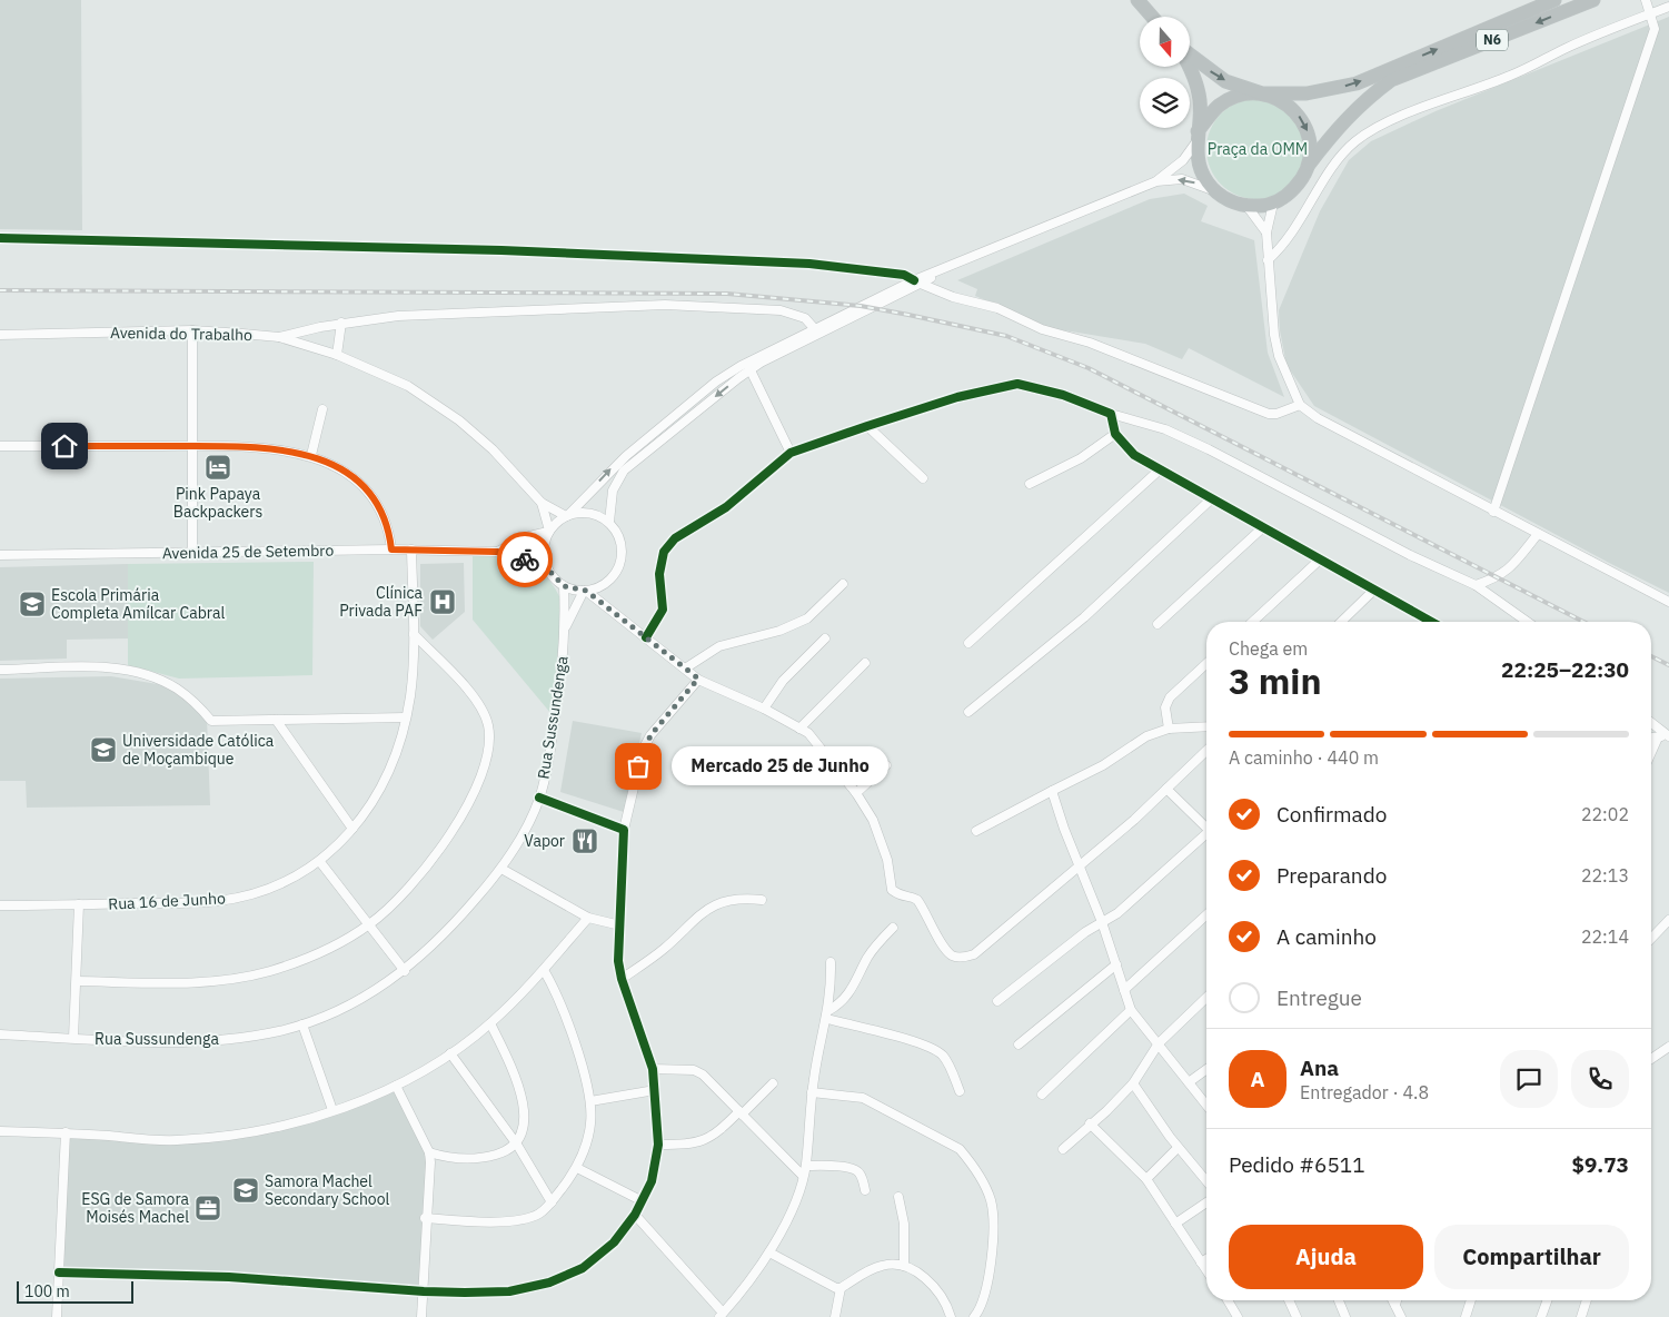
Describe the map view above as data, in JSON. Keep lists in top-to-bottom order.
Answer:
{
  "streets": {
    "highway": ["N6"],
    "street": [
      "Avenida do Trabalho",
      "Avenida 25 de Setembro",
      "Rua Sussundenga",
      "Rua 16 de Junho"
    ]
  },
  "crossings": [
    ["Avenida do Trabalho", "Avenida 25 de Setembro"],
    ["Avenida do Trabalho", "Rua Sussundenga"],
    ["Avenida 25 de Setembro", "Rua Sussundenga"],
    ["Avenida 25 de Setembro", "Rua 16 de Junho"]
  ],
  "parks": ["Praça da OMM"],
  "places": {
    "hotel": ["Pink Papaya Backpackers"],
    "hospital": ["Clínica Privada PAF"],
    "school or university": ["Escola Primária Completa Amílcar Cabral", "Universidade Católica de Moçambique", "Samora Machel Secondary School"],
    "other": ["Mercado 25 de Junho"],
    "restaurant": ["Vapor"],
    "office": ["ESG de Samora Moisés Machel"]
  },
  "scale_bar": "100 m",
  "north": "bottom",
  "page": {
    "heading": ["3 min", "Chega em", "22:25–22:30"],
    "panel": [
      "Ana",
      "Entregador · 4.8",
      "Pedido #6511",
      "$9.73"
    ],
    "bar": "A caminho · 440 m",
    "bubble": "Mercado 25 de Junho",
    "list": [
      ["Confirmado", "22:02"],
      ["Preparando", "22:13"],
      ["A caminho", "22:14"],
      "Entregue"
    ],
    "round": "A",
    "buttons": ["Ajuda", "Compartilhar"],
    "scale": "100 m"
  }
}
